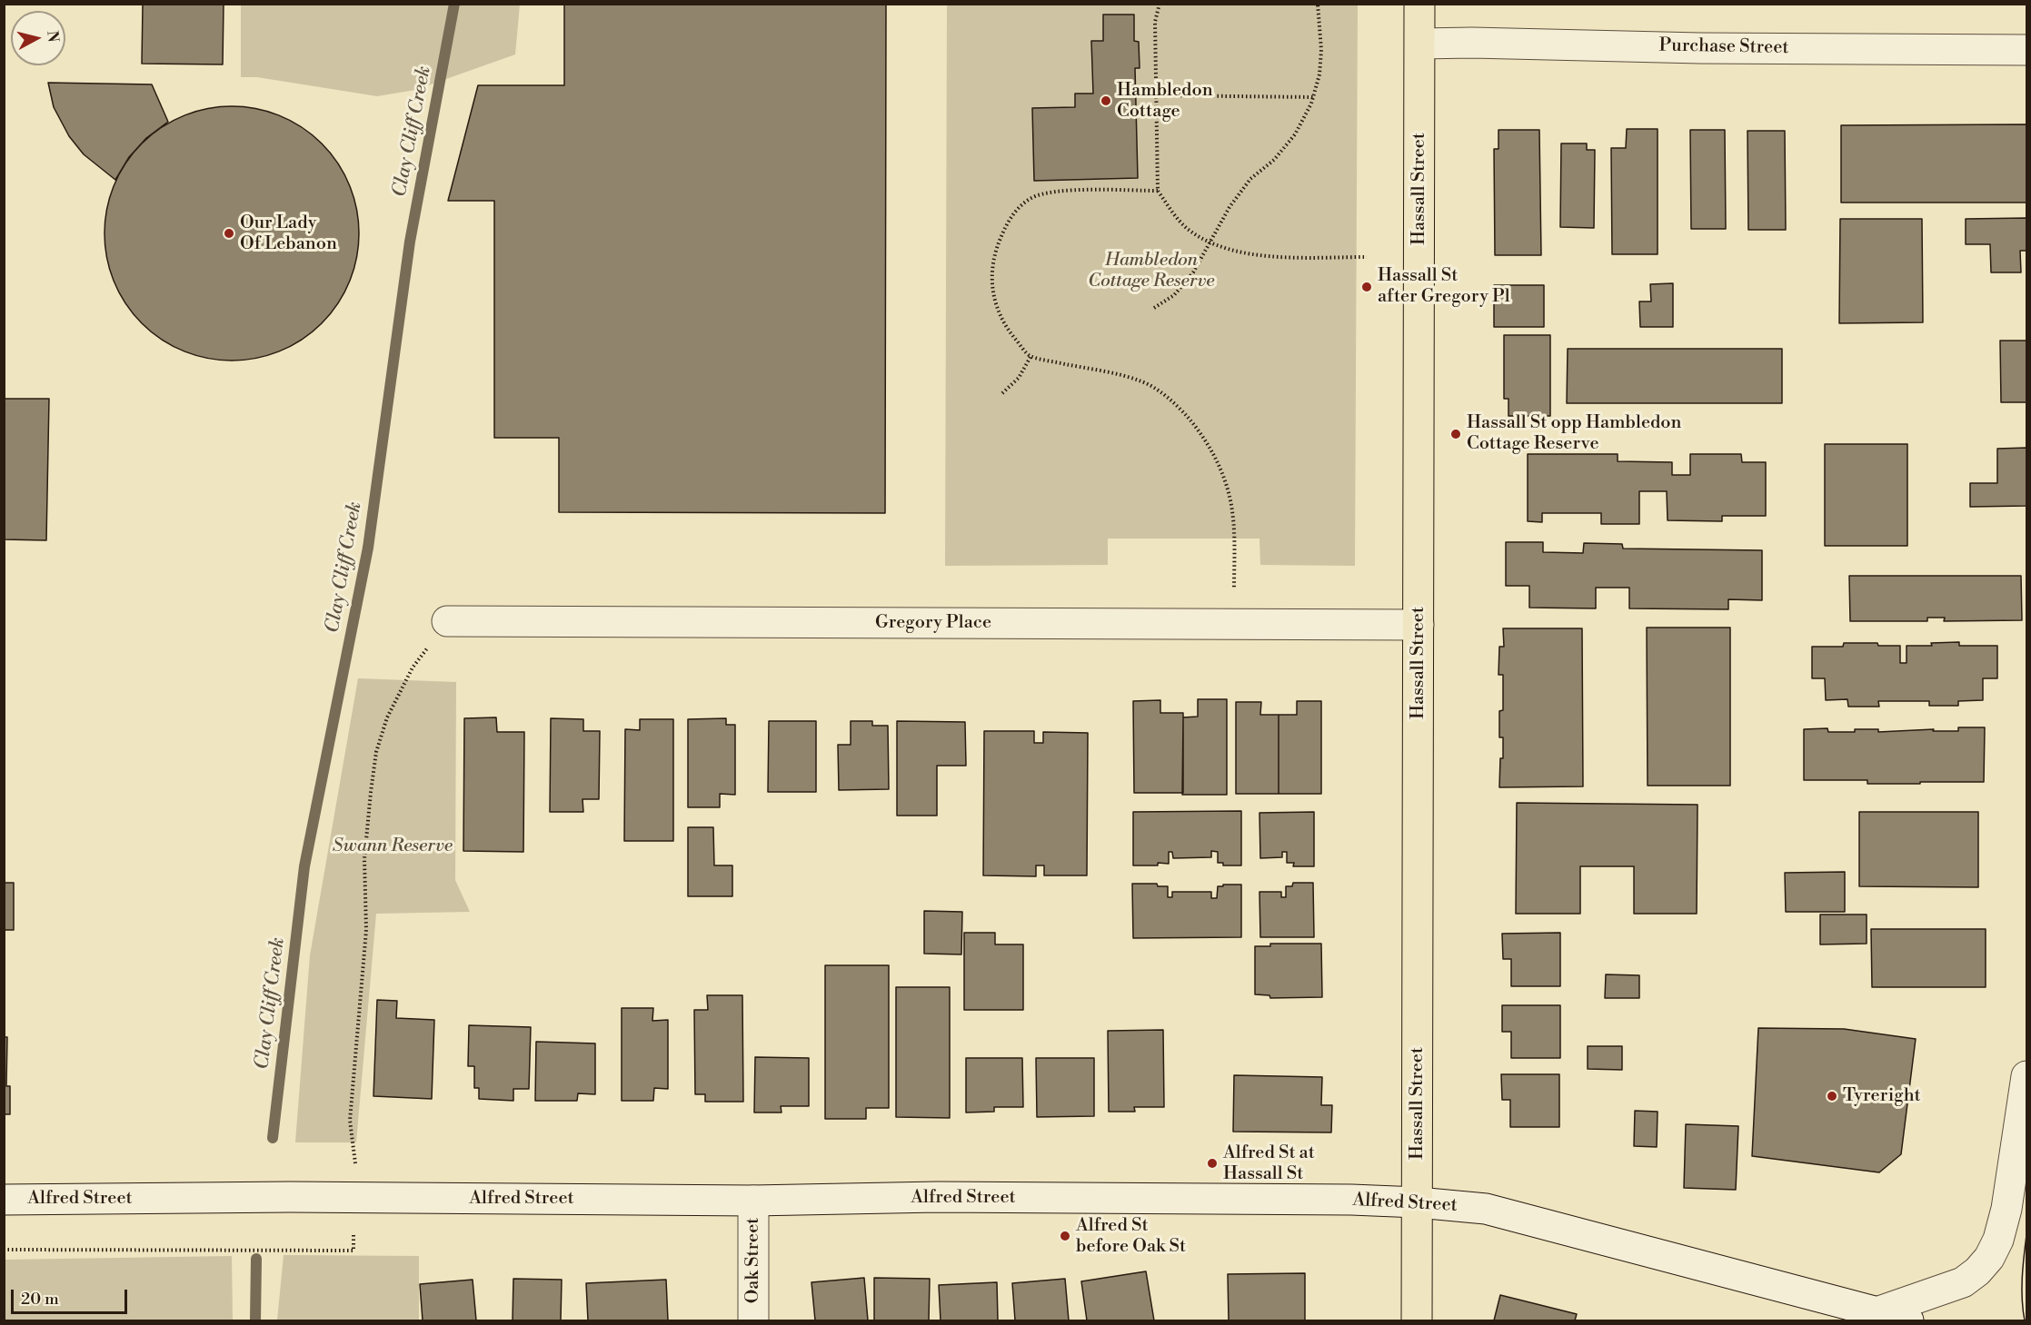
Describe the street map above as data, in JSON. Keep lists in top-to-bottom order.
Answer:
{
  "streets": {
    "main road": ["Hassall Street"],
    "street": [
      "Purchase Street",
      "Gregory Place",
      "Alfred Street",
      "Oak Street"
    ]
  },
  "crossings": [
    ["Purchase Street", "Hassall Street"],
    ["Hassall Street", "Gregory Place"],
    ["Hassall Street", "Alfred Street"],
    ["Alfred Street", "Oak Street"]
  ],
  "water": ["Clay Cliff Creek"],
  "parks": ["Hambledon Cottage Reserve", "Swann Reserve"],
  "places": [
    "Hambledon Cottage",
    "Our Lady Of Lebanon",
    "Hassall St after Gregory Pl",
    "Hassall St opp Hambledon Cottage Reserve",
    "Tyreright",
    "Alfred St at Hassall St",
    "Alfred St before Oak St"
  ],
  "scale_bar": "20 m",
  "north": "right"
}
